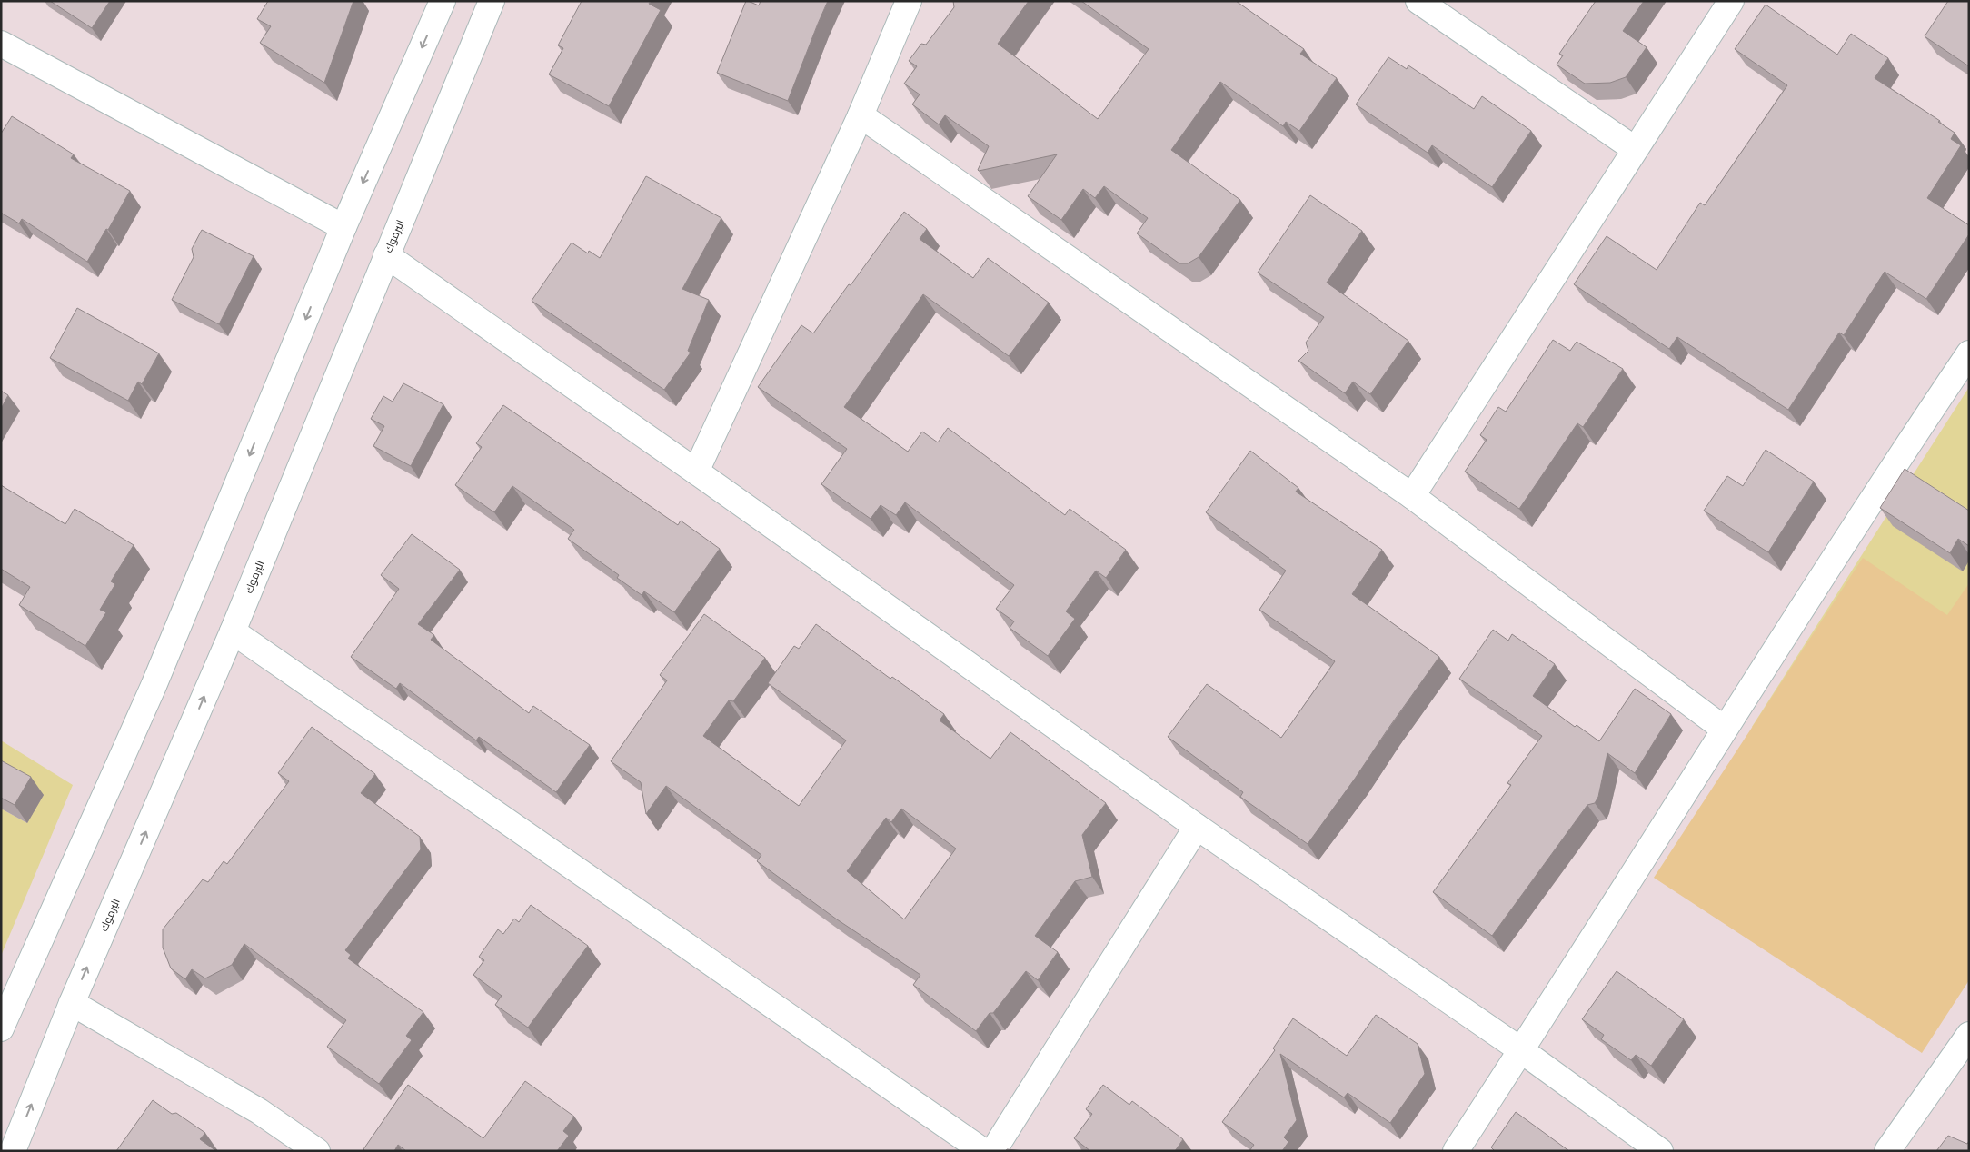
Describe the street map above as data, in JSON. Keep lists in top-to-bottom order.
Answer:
{
  "streets": {
    "street": ["اليرموك"]
  }
}
